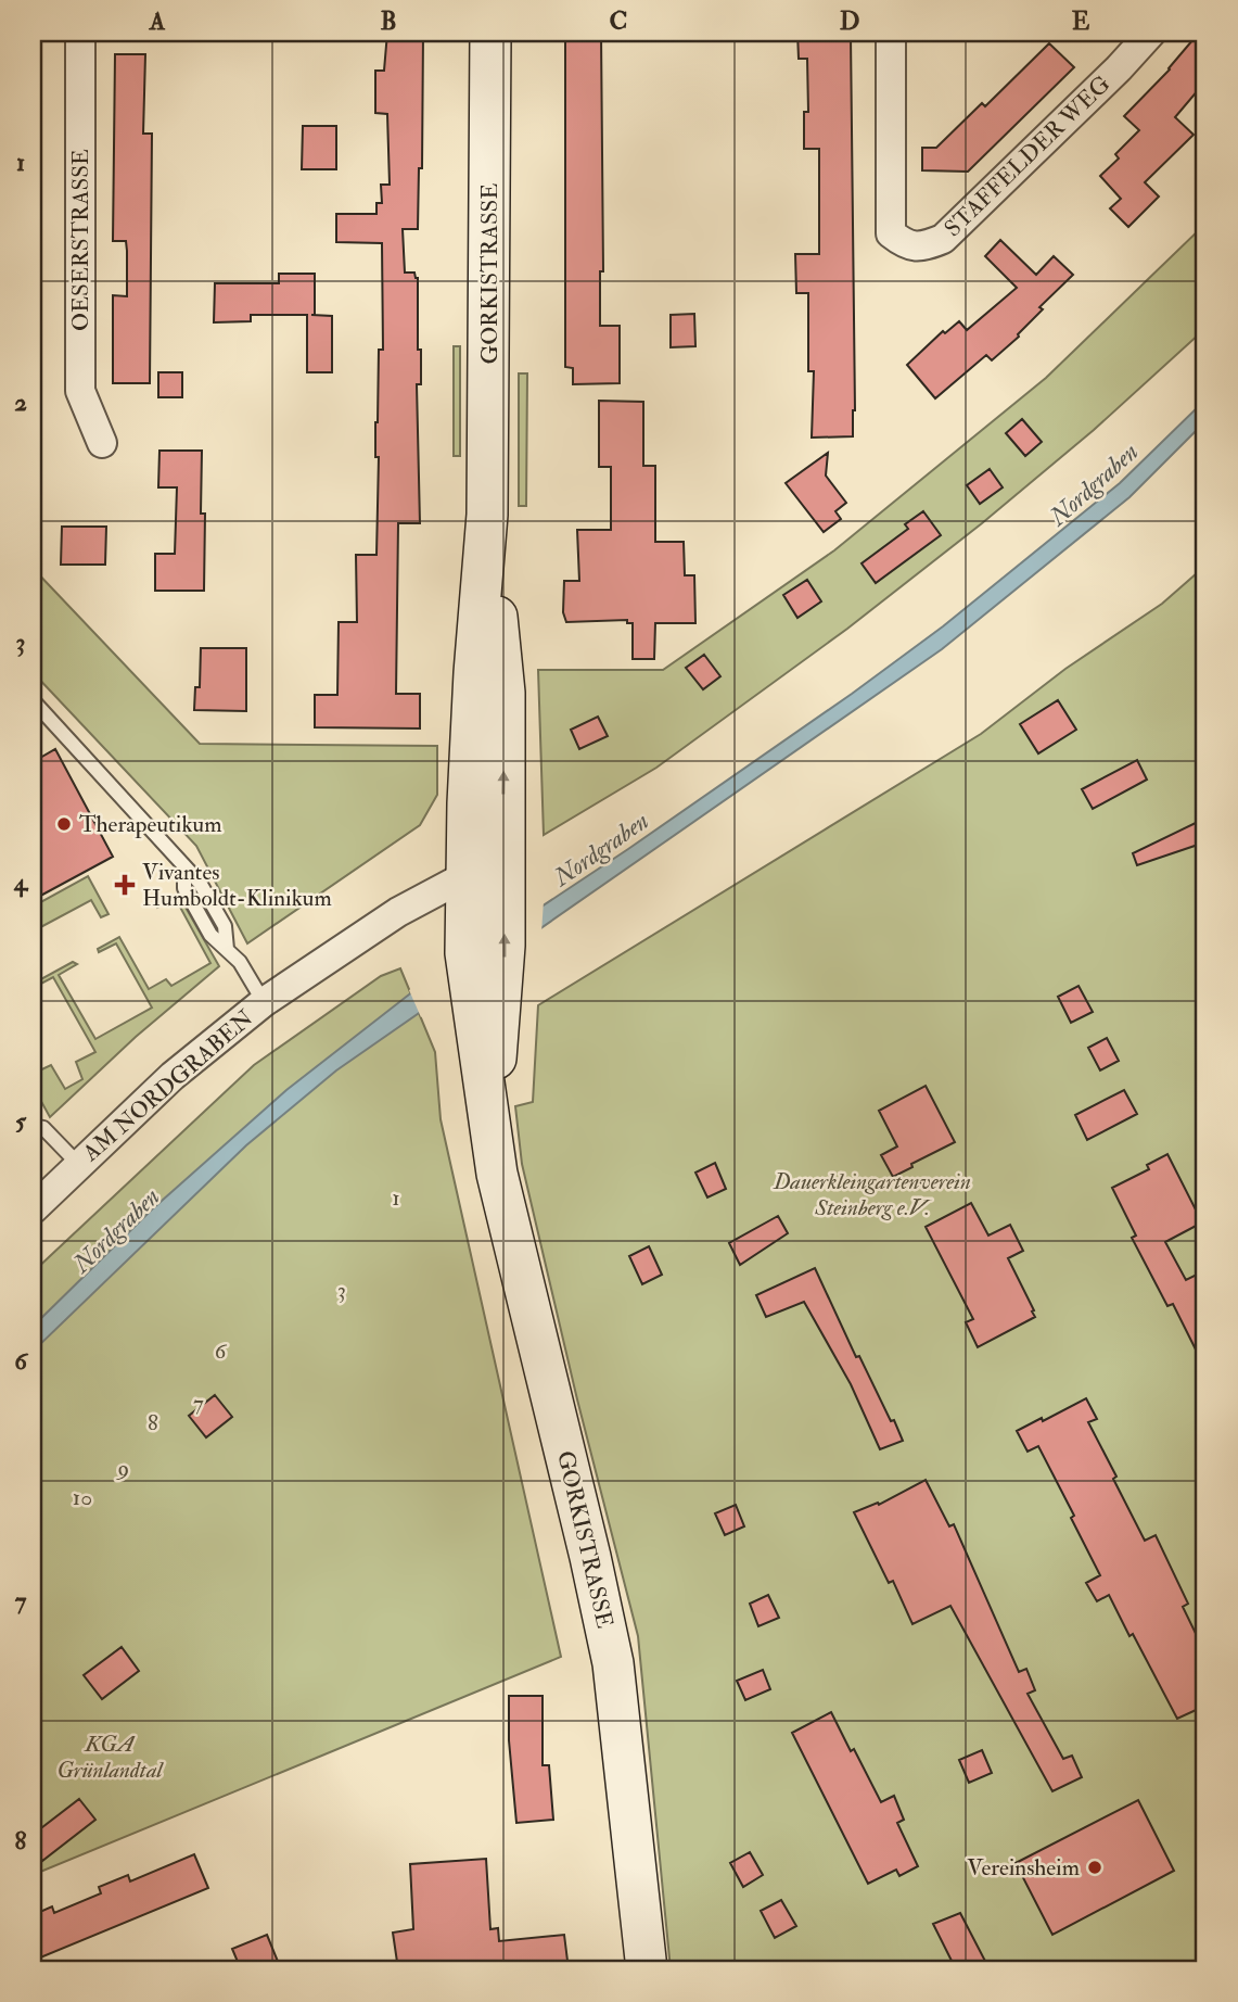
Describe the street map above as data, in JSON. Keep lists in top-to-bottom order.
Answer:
{
  "streets": {
    "main road": ["GORKISTRASSE"],
    "street": ["STAFFELDER WEG", "OESERSTRASSE", "AM NORDGRABEN"]
  },
  "crossings": [
    ["GORKISTRASSE", "AM NORDGRABEN"]
  ],
  "water": ["Nordgraben"],
  "parks": [
    "Dauerkleingartenverein Steinberg e.V.",
    "1",
    "3",
    "6",
    "7",
    "8",
    "9",
    "10",
    "KGA Grünlandtal"
  ],
  "places": {
    "other": ["Therapeutikum", "Vereinsheim"],
    "health": ["Vivantes Humboldt-Klinikum"]
  },
  "grid": {
    "columns": [
      "A",
      "B",
      "C",
      "D",
      "E"
    ],
    "rows": [
      "1",
      "2",
      "3",
      "4",
      "5",
      "6",
      "7",
      "8"
    ]
  }
}
